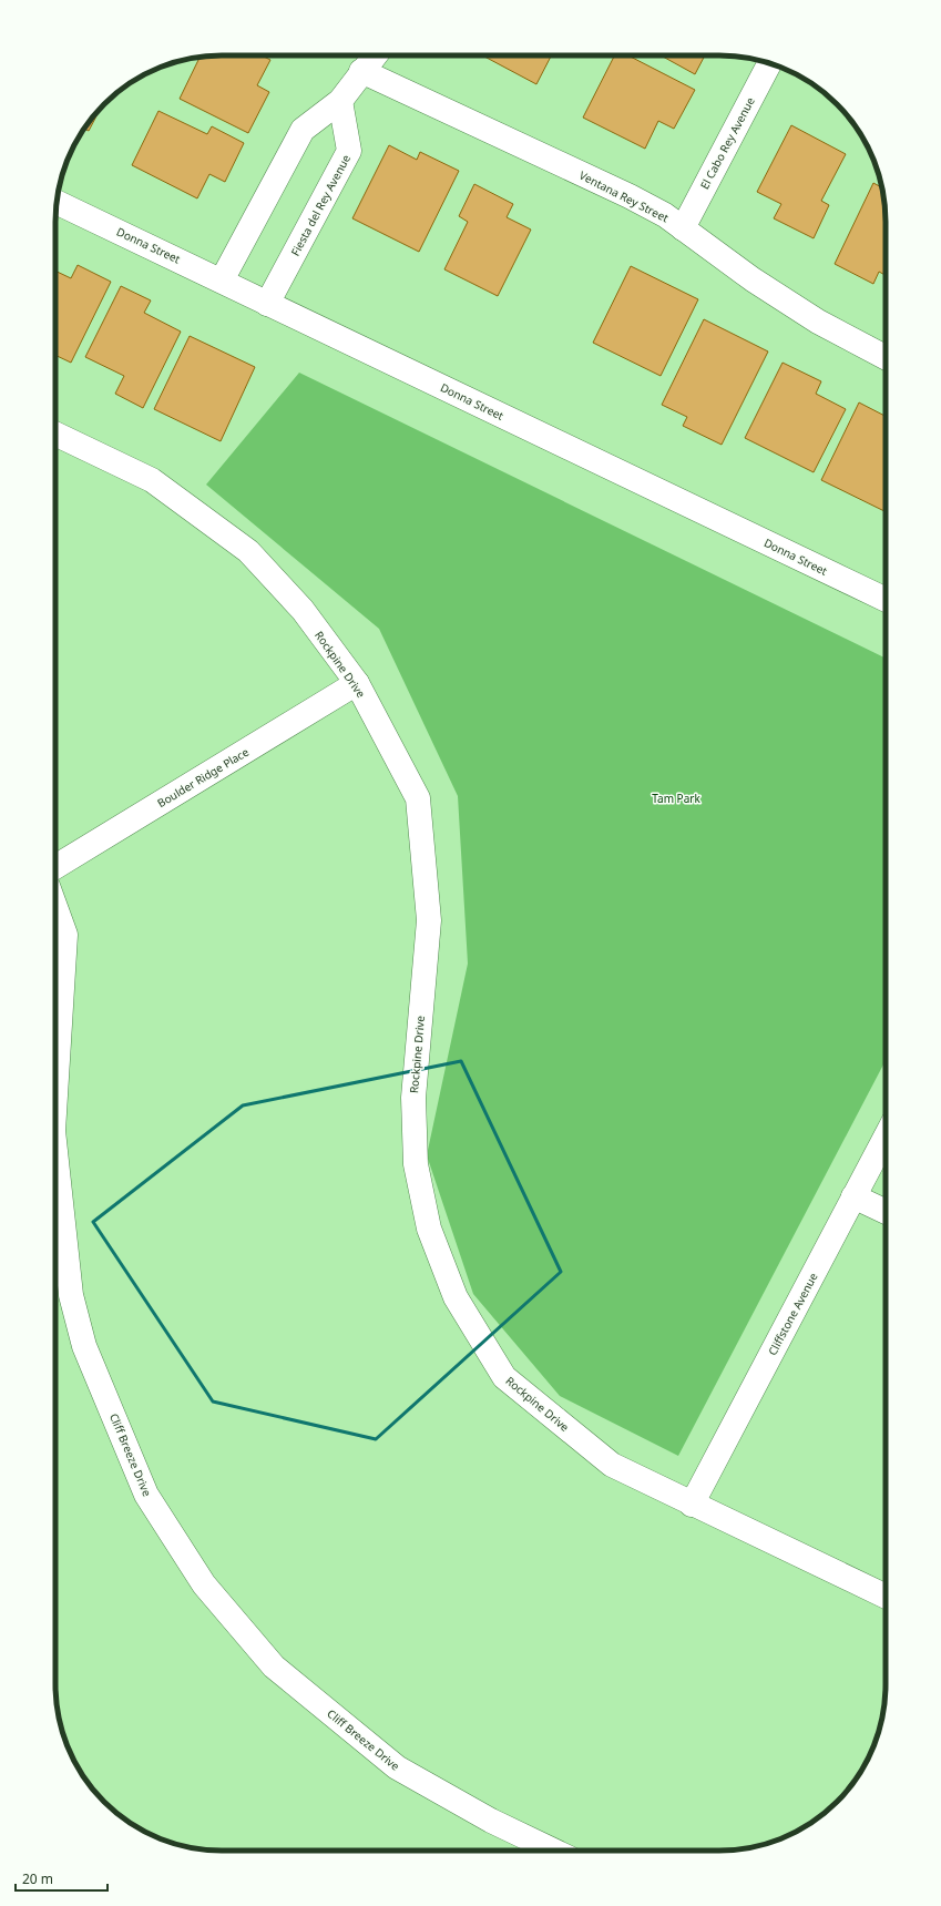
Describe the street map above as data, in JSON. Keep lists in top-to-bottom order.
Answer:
{
  "streets": {
    "street": [
      "El Cabo Rey Avenue",
      "Ventana Rey Street",
      "Fiesta del Rey Avenue",
      "Donna Street",
      "Rockpine Drive",
      "Boulder Ridge Place",
      "Cliffstone Avenue",
      "Cliff Breeze Drive"
    ]
  },
  "crossings": [
    ["El Cabo Rey Avenue", "Ventana Rey Street"],
    ["Fiesta del Rey Avenue", "Donna Street"],
    ["Rockpine Drive", "Boulder Ridge Place"],
    ["Rockpine Drive", "Cliffstone Avenue"]
  ],
  "parks": ["Tam Park"],
  "scale_bar": "20 m"
}
